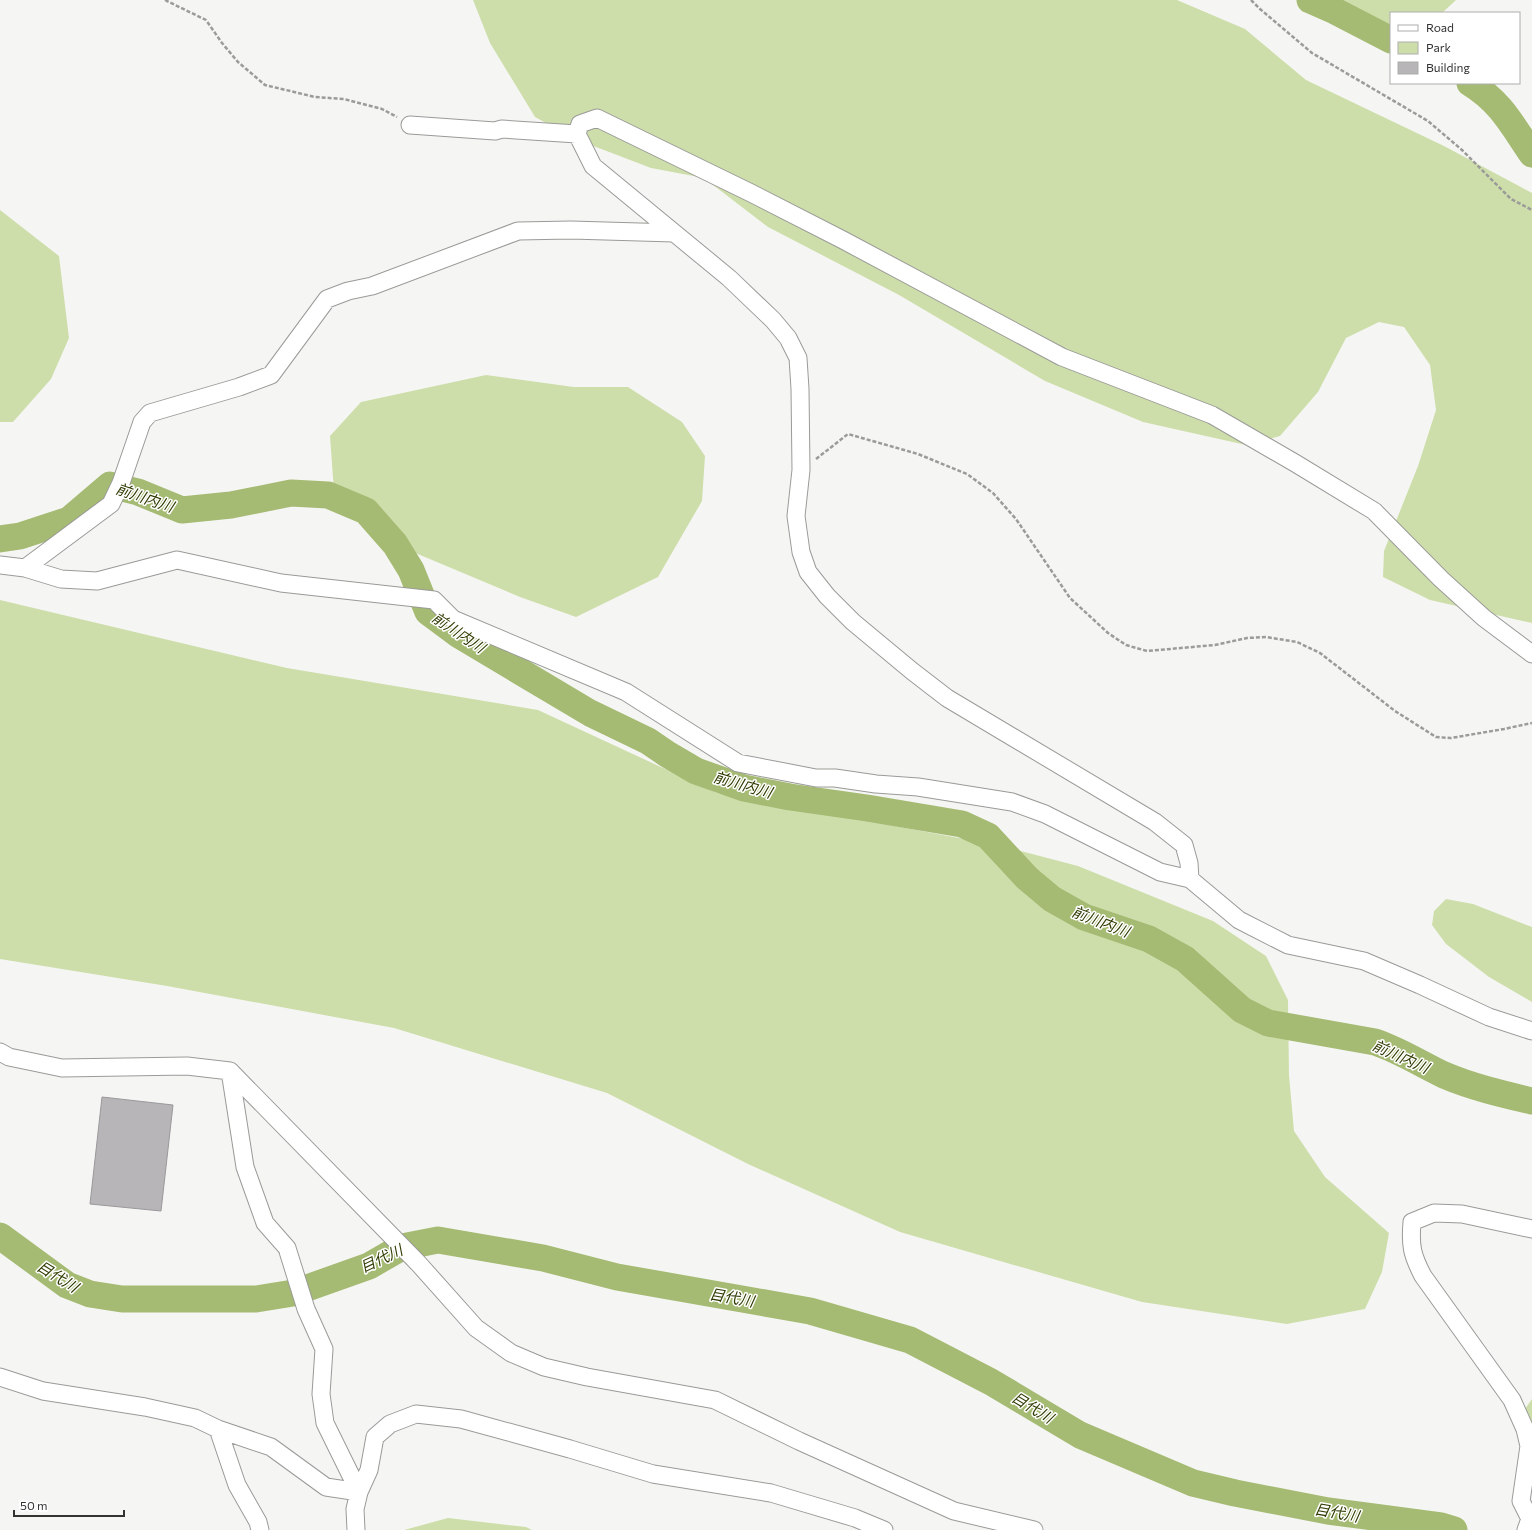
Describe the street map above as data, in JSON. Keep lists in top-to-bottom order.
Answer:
{
  "water": ["前川内川", "目代川"],
  "legend": ["Road", "Park", "Building"],
  "scale_bar": "50 m"
}
